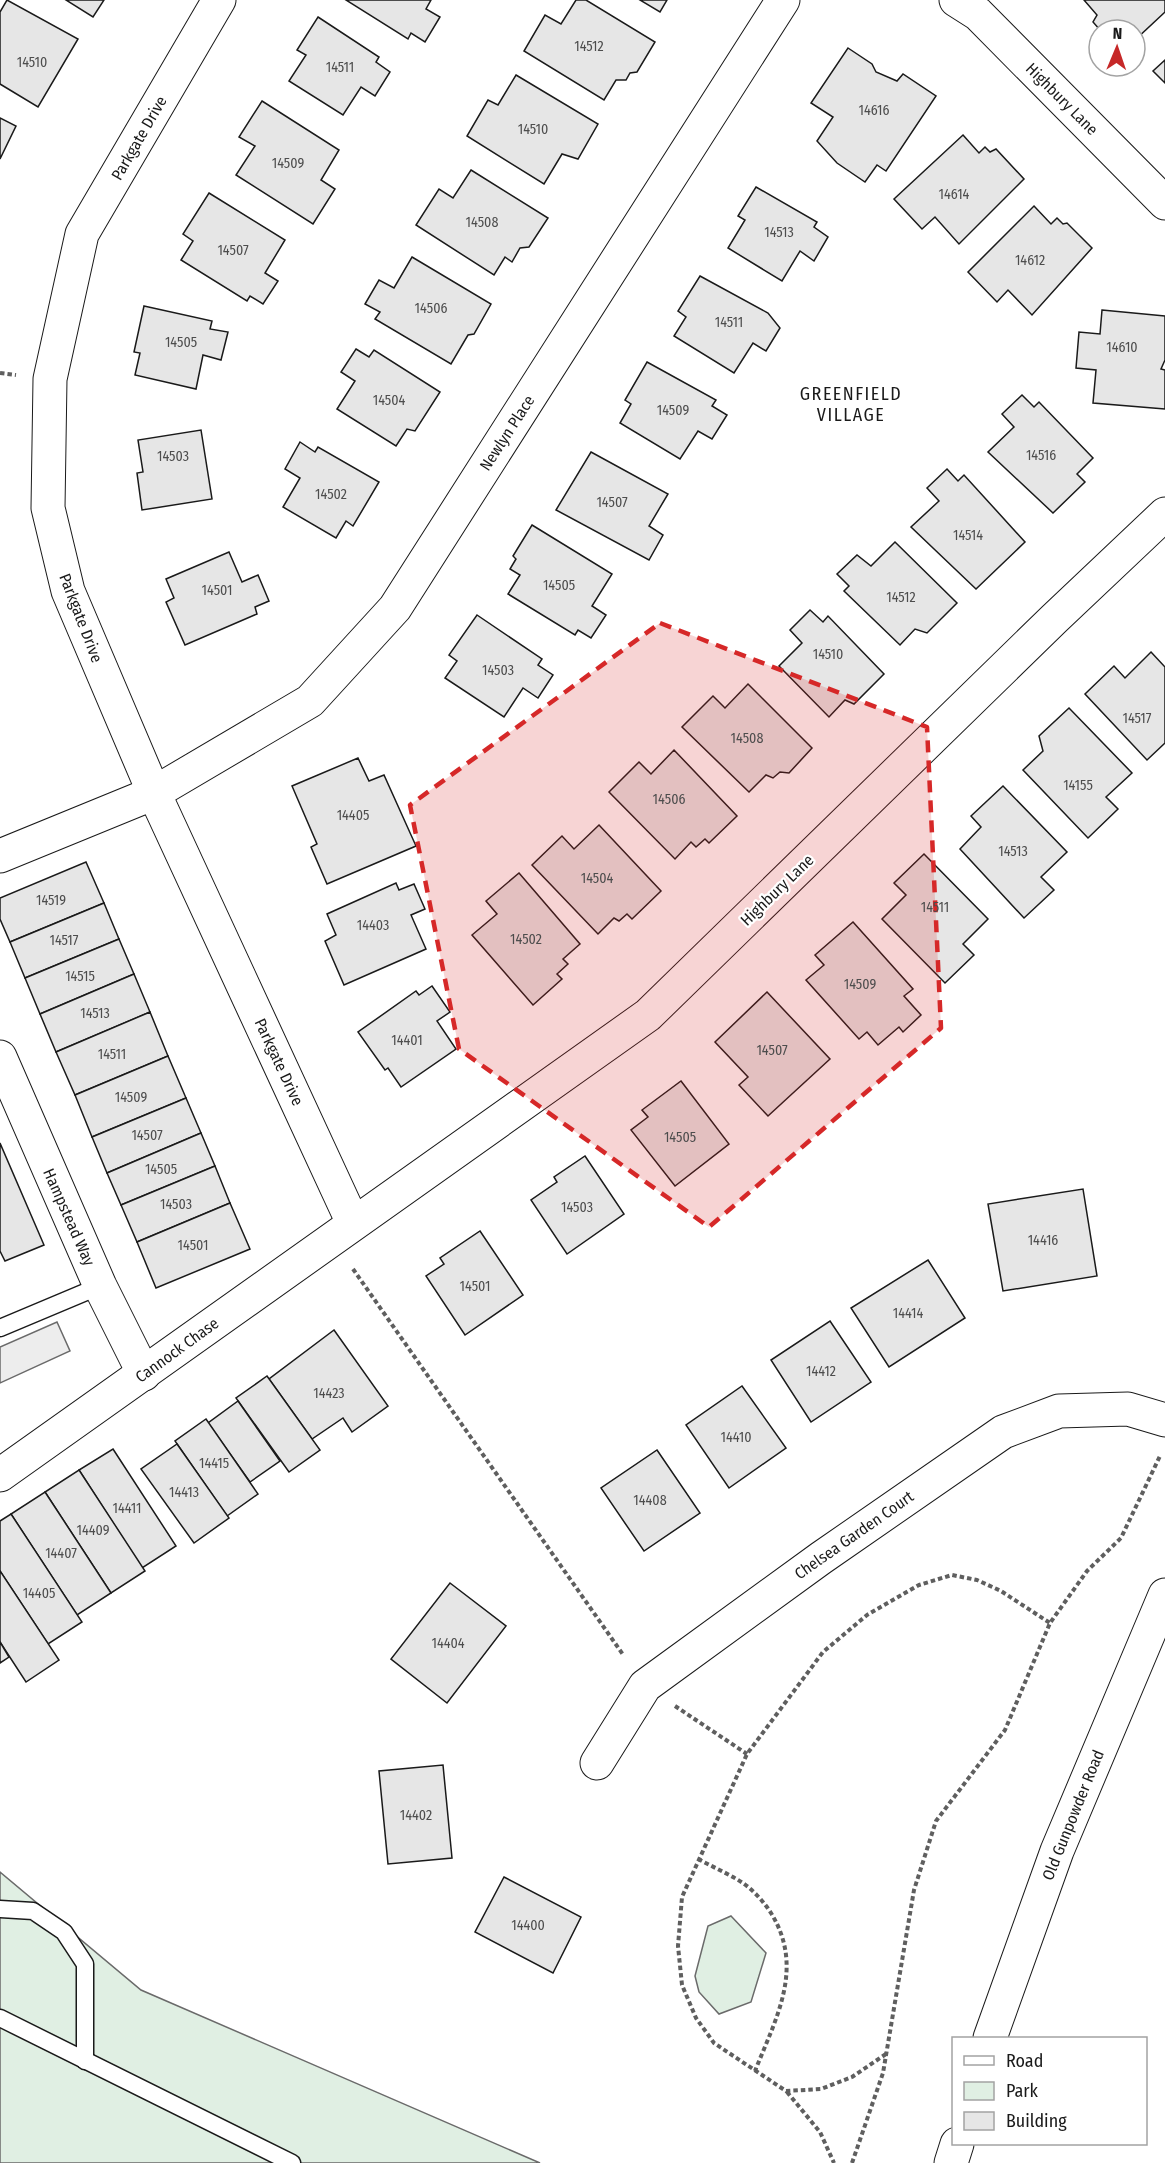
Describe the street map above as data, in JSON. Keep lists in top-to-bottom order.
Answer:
{
  "streets": {
    "street": [
      "Highbury Lane",
      "Parkgate Drive",
      "Newlyn Place",
      "Hampstead Way",
      "Cannock Chase",
      "Chelsea Garden Court",
      "Old Gunpowder Road"
    ]
  },
  "crossings": [
    ["Highbury Lane", "Parkgate Drive"],
    ["Highbury Lane", "Cannock Chase"],
    ["Parkgate Drive", "Newlyn Place"],
    ["Parkgate Drive", "Cannock Chase"],
    ["Hampstead Way", "Cannock Chase"]
  ],
  "districts": ["GREENFIELD VILLAGE"],
  "house_numbers": [
    "14512",
    "14510",
    "14511",
    "14616",
    "14510",
    "14509",
    "14614",
    "14508",
    "14513",
    "14507",
    "14612",
    "14506",
    "14511",
    "14505",
    "14610",
    "14504",
    "14509",
    "14516",
    "14503",
    "14502",
    "14507",
    "14514",
    "14505",
    "14501",
    "14512",
    "14510",
    "14503",
    "14517",
    "14508",
    "14155",
    "14506",
    "14405",
    "14513",
    "14504",
    "14519",
    "14511",
    "14403",
    "14502",
    "14517",
    "14515",
    "14509",
    "14513",
    "14401",
    "14507",
    "14511",
    "14509",
    "14507",
    "14505",
    "14505",
    "14503",
    "14503",
    "14416",
    "14501",
    "14501",
    "14414",
    "14412",
    "14423",
    "14410",
    "14415",
    "14413",
    "14408",
    "14411",
    "14409",
    "14407",
    "14405",
    "14404",
    "14402",
    "14400"
  ],
  "legend": ["Road", "Park", "Building"],
  "north": "top"
}
